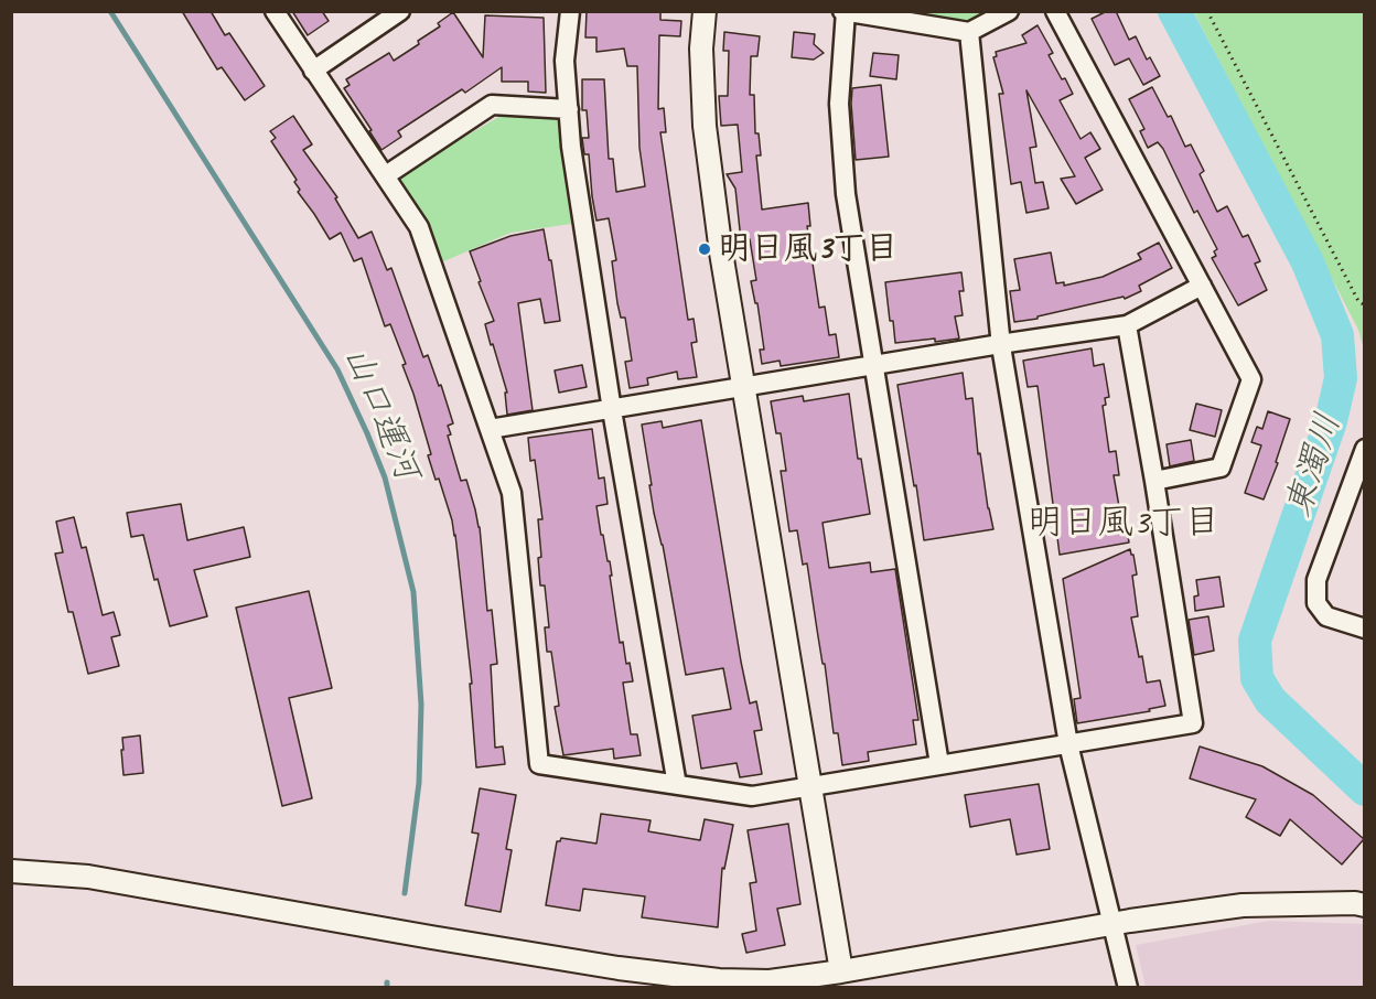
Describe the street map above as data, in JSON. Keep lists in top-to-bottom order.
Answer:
{
  "districts": ["明日風3丁目"],
  "water": ["山口運河", "東濁川"],
  "places": ["明日風3丁目"]
}
